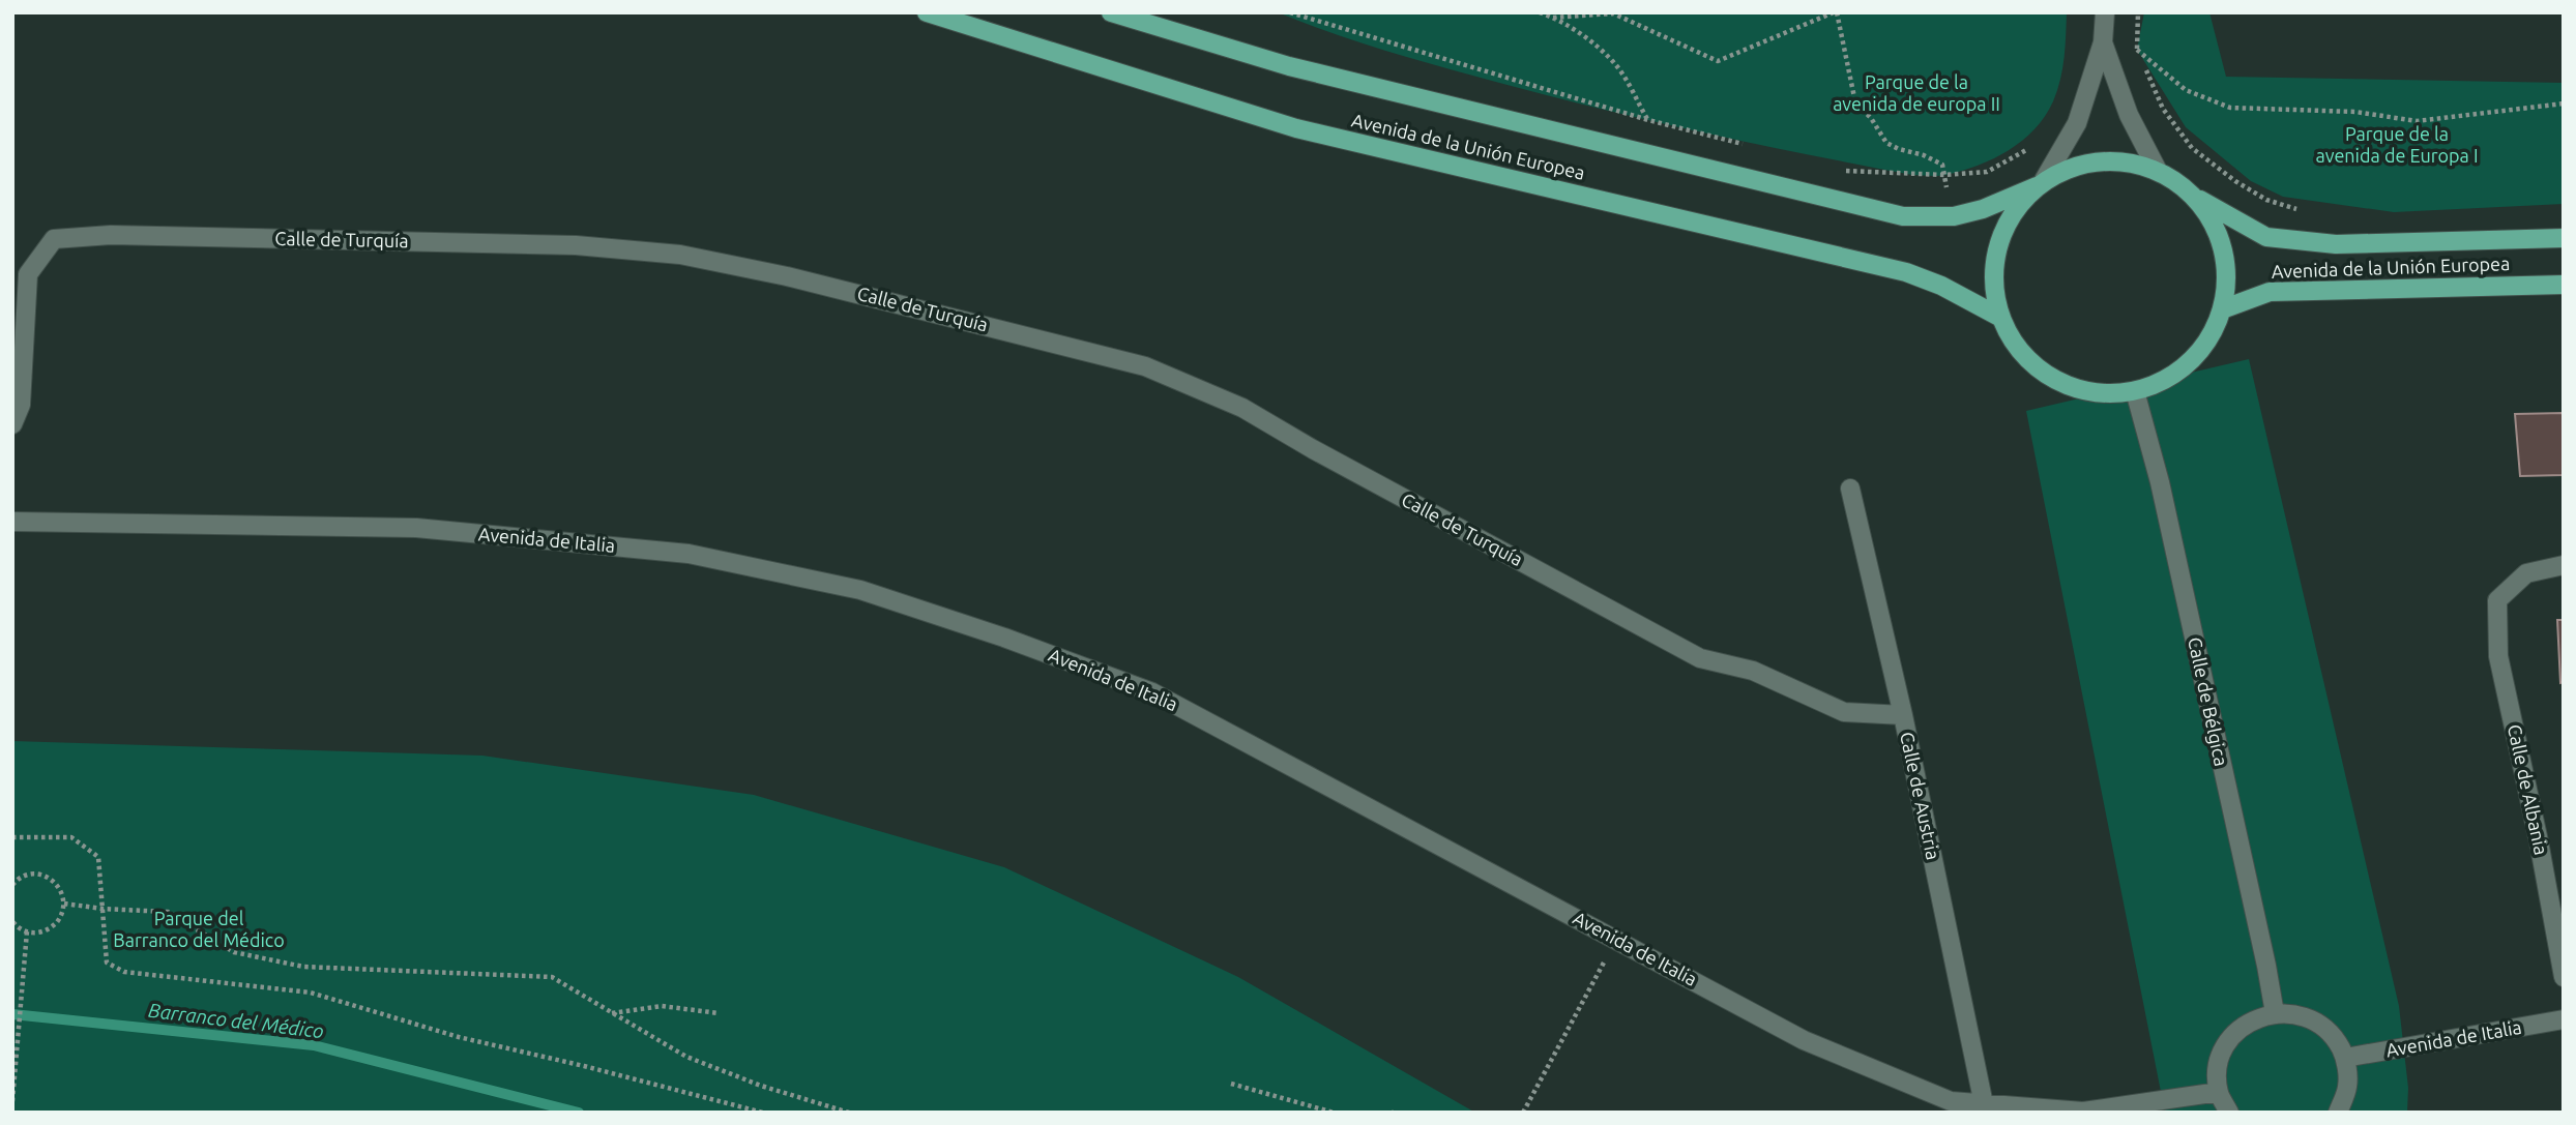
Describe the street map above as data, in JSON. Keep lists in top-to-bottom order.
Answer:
{
  "streets": {
    "main road": ["Avenida de la Unión Europea"],
    "street": [
      "Calle de Turquía",
      "Avenida de Italia",
      "Calle de Bélgica",
      "Calle de Albania",
      "Calle de Austria"
    ]
  },
  "crossings": [
    ["Avenida de la Unión Europea", "Calle de Bélgica"],
    ["Calle de Turquía", "Calle de Austria"],
    ["Avenida de Italia", "Calle de Austria"]
  ],
  "water": ["Barranco del Médico"],
  "parks": ["Parque de la avenida de europa II", "Parque de la avenida de Europa I", "Parque del Barranco del Médico"]
}
